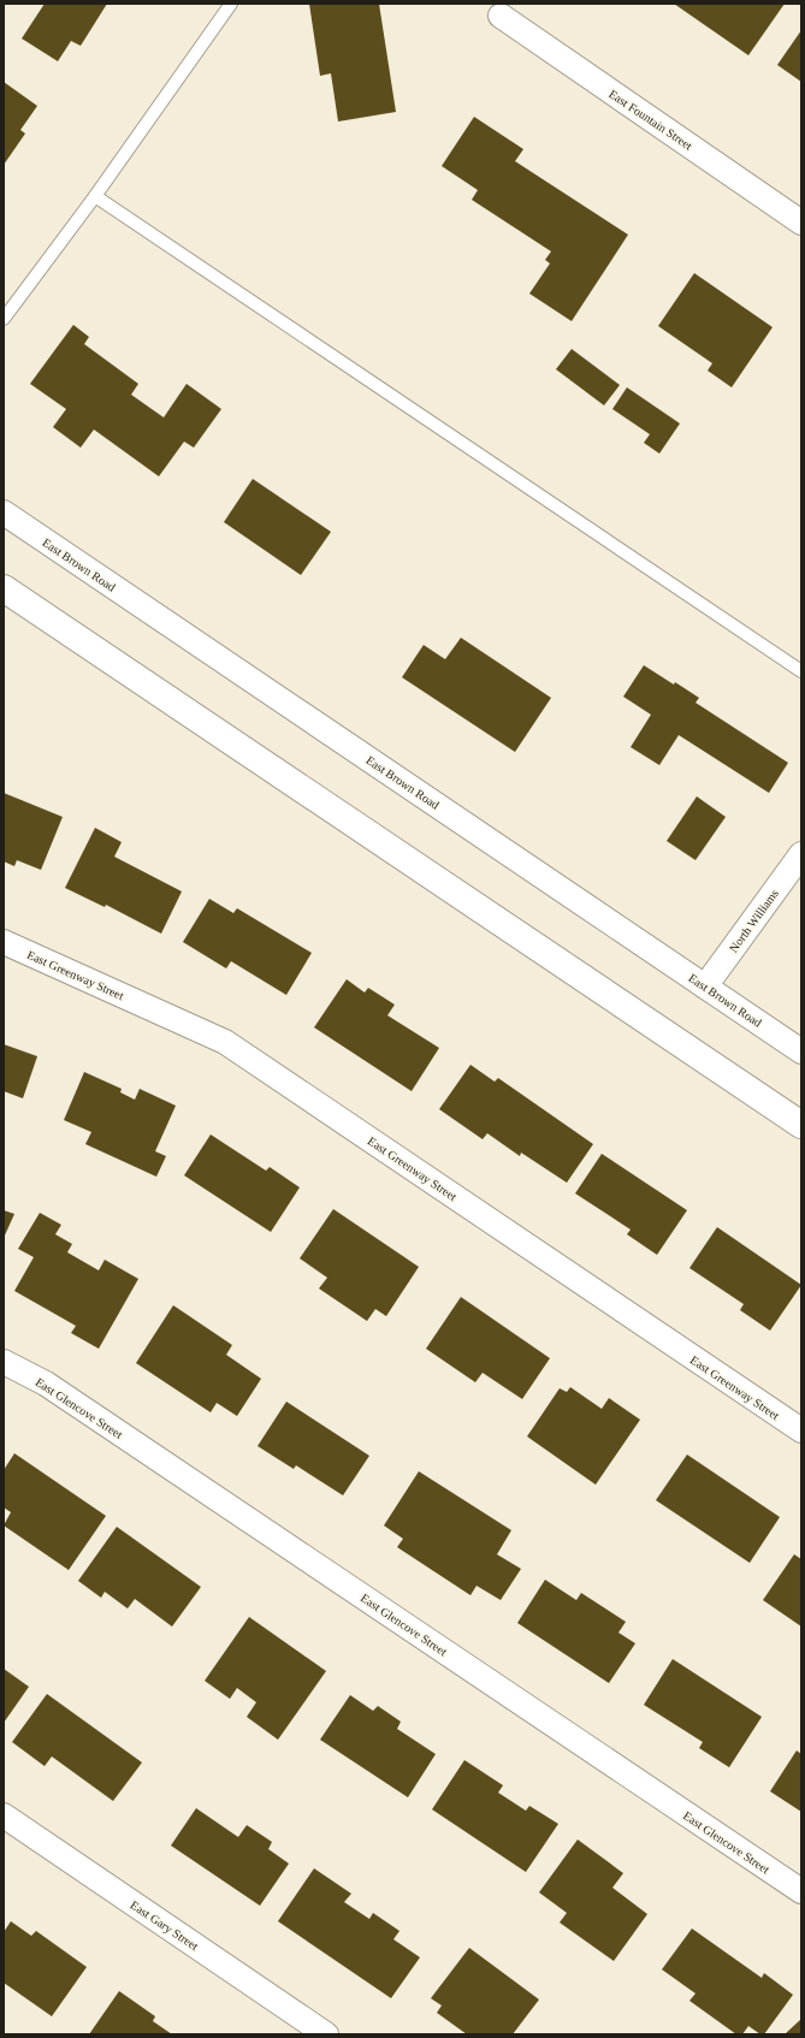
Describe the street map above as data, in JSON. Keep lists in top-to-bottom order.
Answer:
{
  "streets": {
    "street": [
      "East Fountain Street",
      "East Brown Road",
      "North Williams",
      "East Greenway Street",
      "East Glencove Street",
      "East Gary Street"
    ]
  },
  "crossings": [
    ["East Brown Road", "North Williams"]
  ]
}
